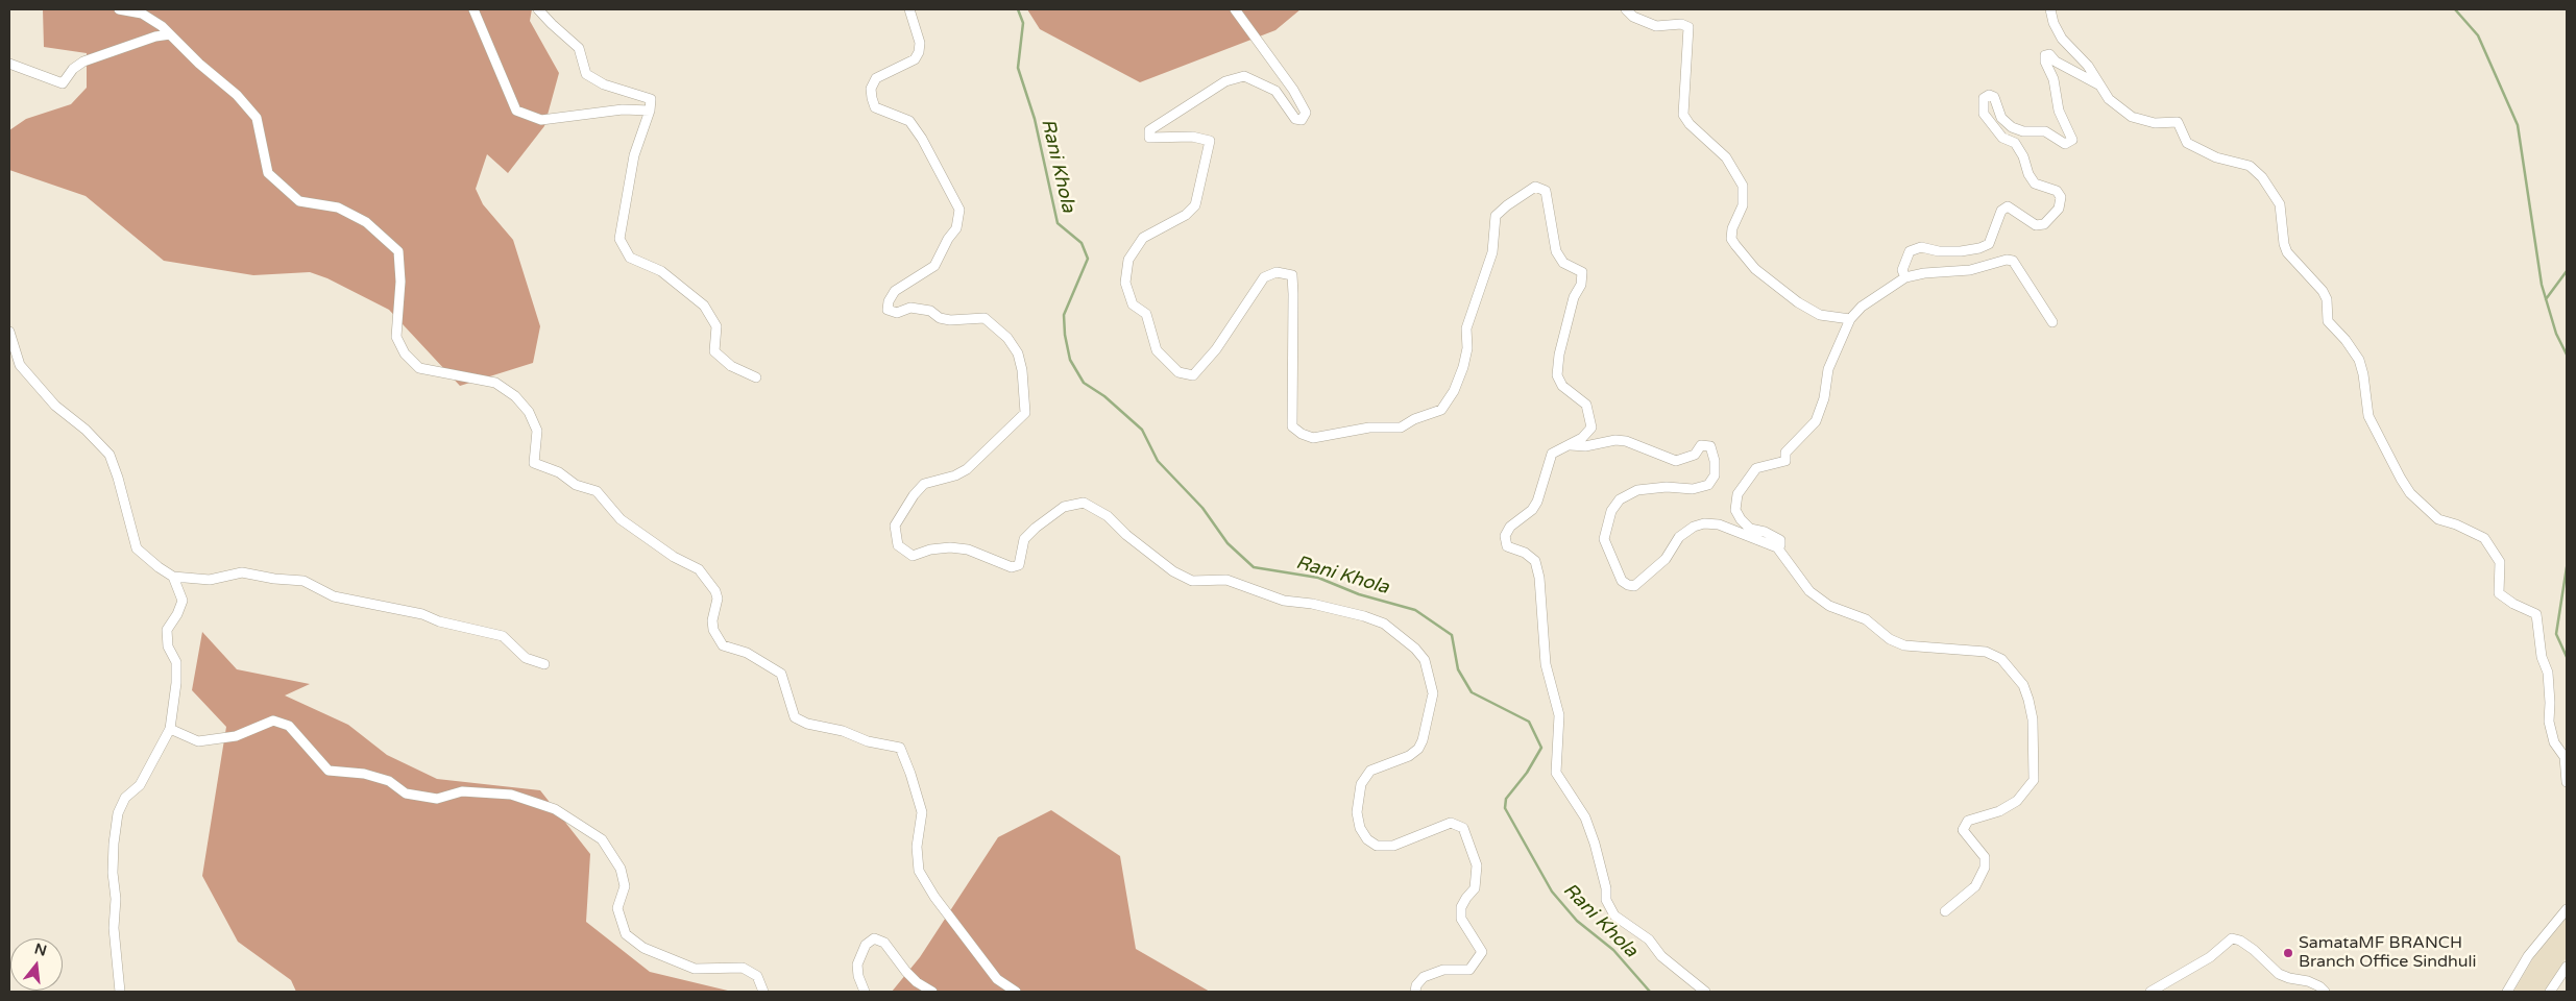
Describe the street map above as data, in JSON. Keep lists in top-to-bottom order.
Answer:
{
  "water": ["Rani Khola"],
  "places": ["SamataMF BRANCH Branch Office Sindhuli"],
  "north": "top"
}
